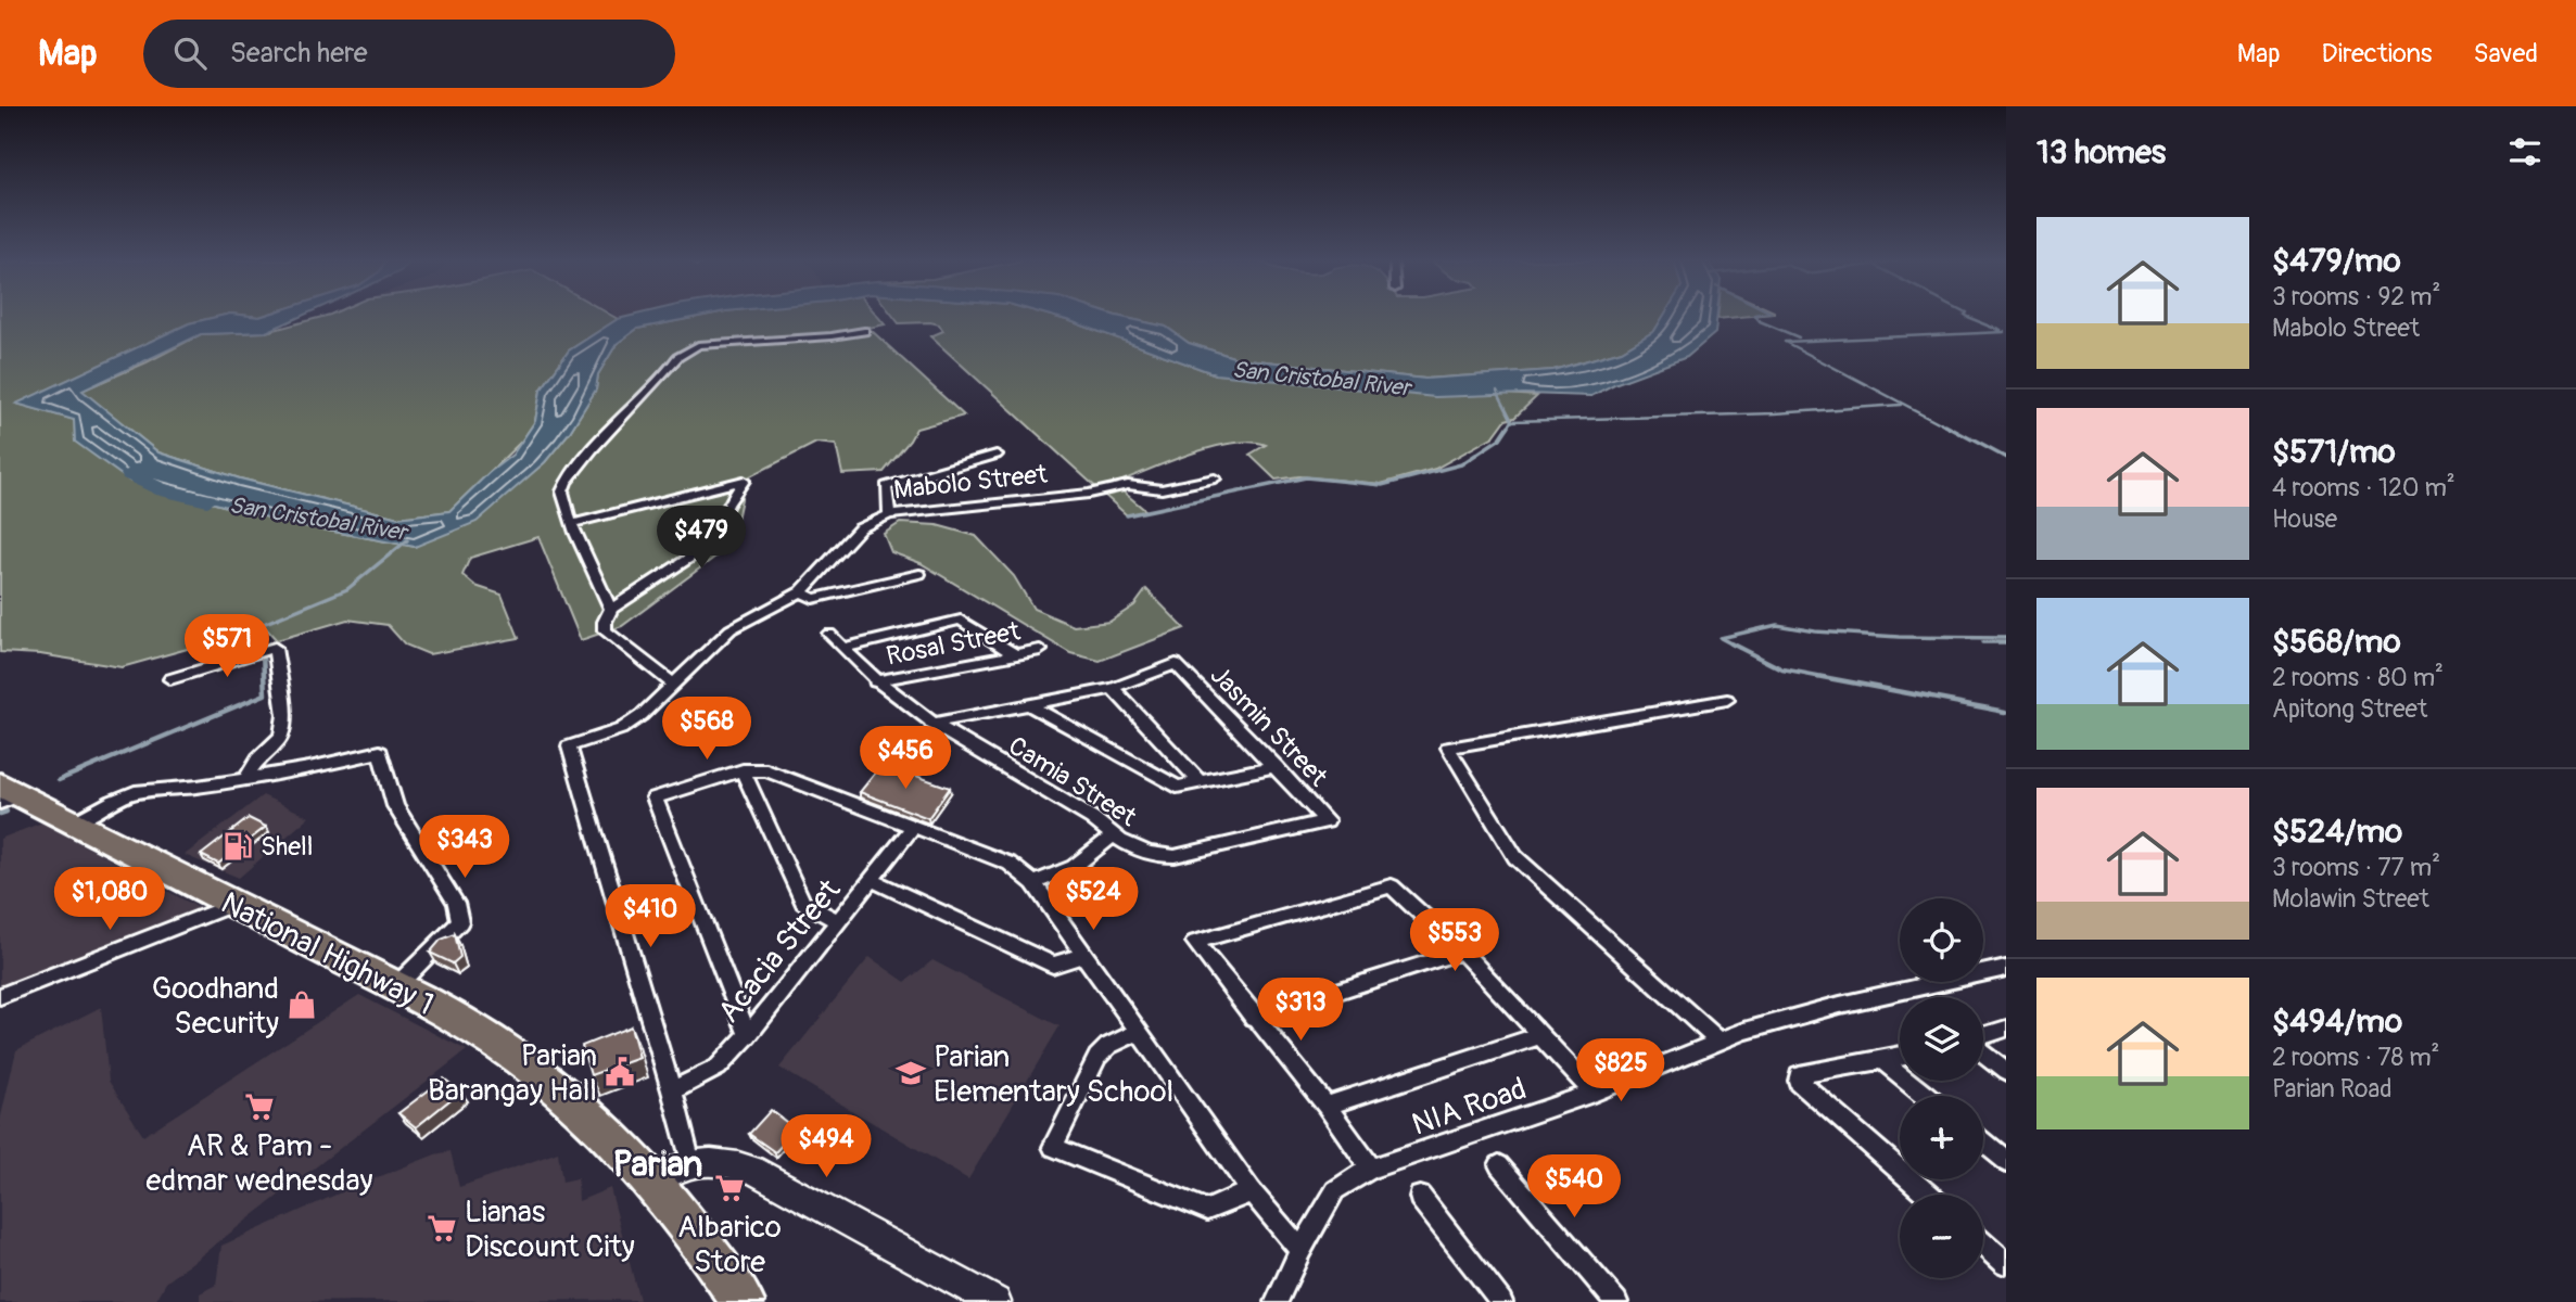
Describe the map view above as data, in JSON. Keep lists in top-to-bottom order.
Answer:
{
  "streets": {
    "highway": ["National Highway 1"],
    "street": [
      "Mabolo Street",
      "Rosal Street",
      "Jasmin Street",
      "Camia Street",
      "Acacia Street",
      "NIA Road"
    ]
  },
  "crossings": [
    ["Mabolo Street", "Acacia Street"],
    ["Rosal Street", "Camia Street"],
    ["Jasmin Street", "Camia Street"]
  ],
  "districts": ["Parian"],
  "water": ["San Cristobal River"],
  "places": {
    "fuel station": ["Shell"],
    "shop": ["Goodhand Security"],
    "public building": ["Parian Barangay Hall"],
    "school or university": ["Parian Elementary School"],
    "supermarket": ["AR & Pam - edmar wednesday", "Albarico Store", "Lianas Discount City"]
  },
  "page": {
    "header": "Map",
    "search": "Search here",
    "nav": ["Map", "Directions", "Saved"],
    "heading": "13 homes",
    "list": [
      {
        "name": "$479/mo",
        "note": "3 rooms · 92 m² · Mabolo Street"
      },
      {
        "name": "$571/mo",
        "note": "4 rooms · 120 m² · House"
      },
      {
        "name": "$568/mo",
        "note": "2 rooms · 80 m² · Apitong Street"
      },
      {
        "name": "$524/mo",
        "note": "3 rooms · 77 m² · Molawin Street"
      },
      {
        "name": "$494/mo",
        "note": "2 rooms · 78 m² · Parian Road"
      }
    ],
    "price": [
      "$479",
      "$571",
      "$568",
      "$456",
      "$343",
      "$1,080",
      "$524",
      "$410",
      "$553",
      "$313",
      "$825",
      "$494",
      "$540"
    ],
    "map_buttons": ["+", "−"]
  }
}
